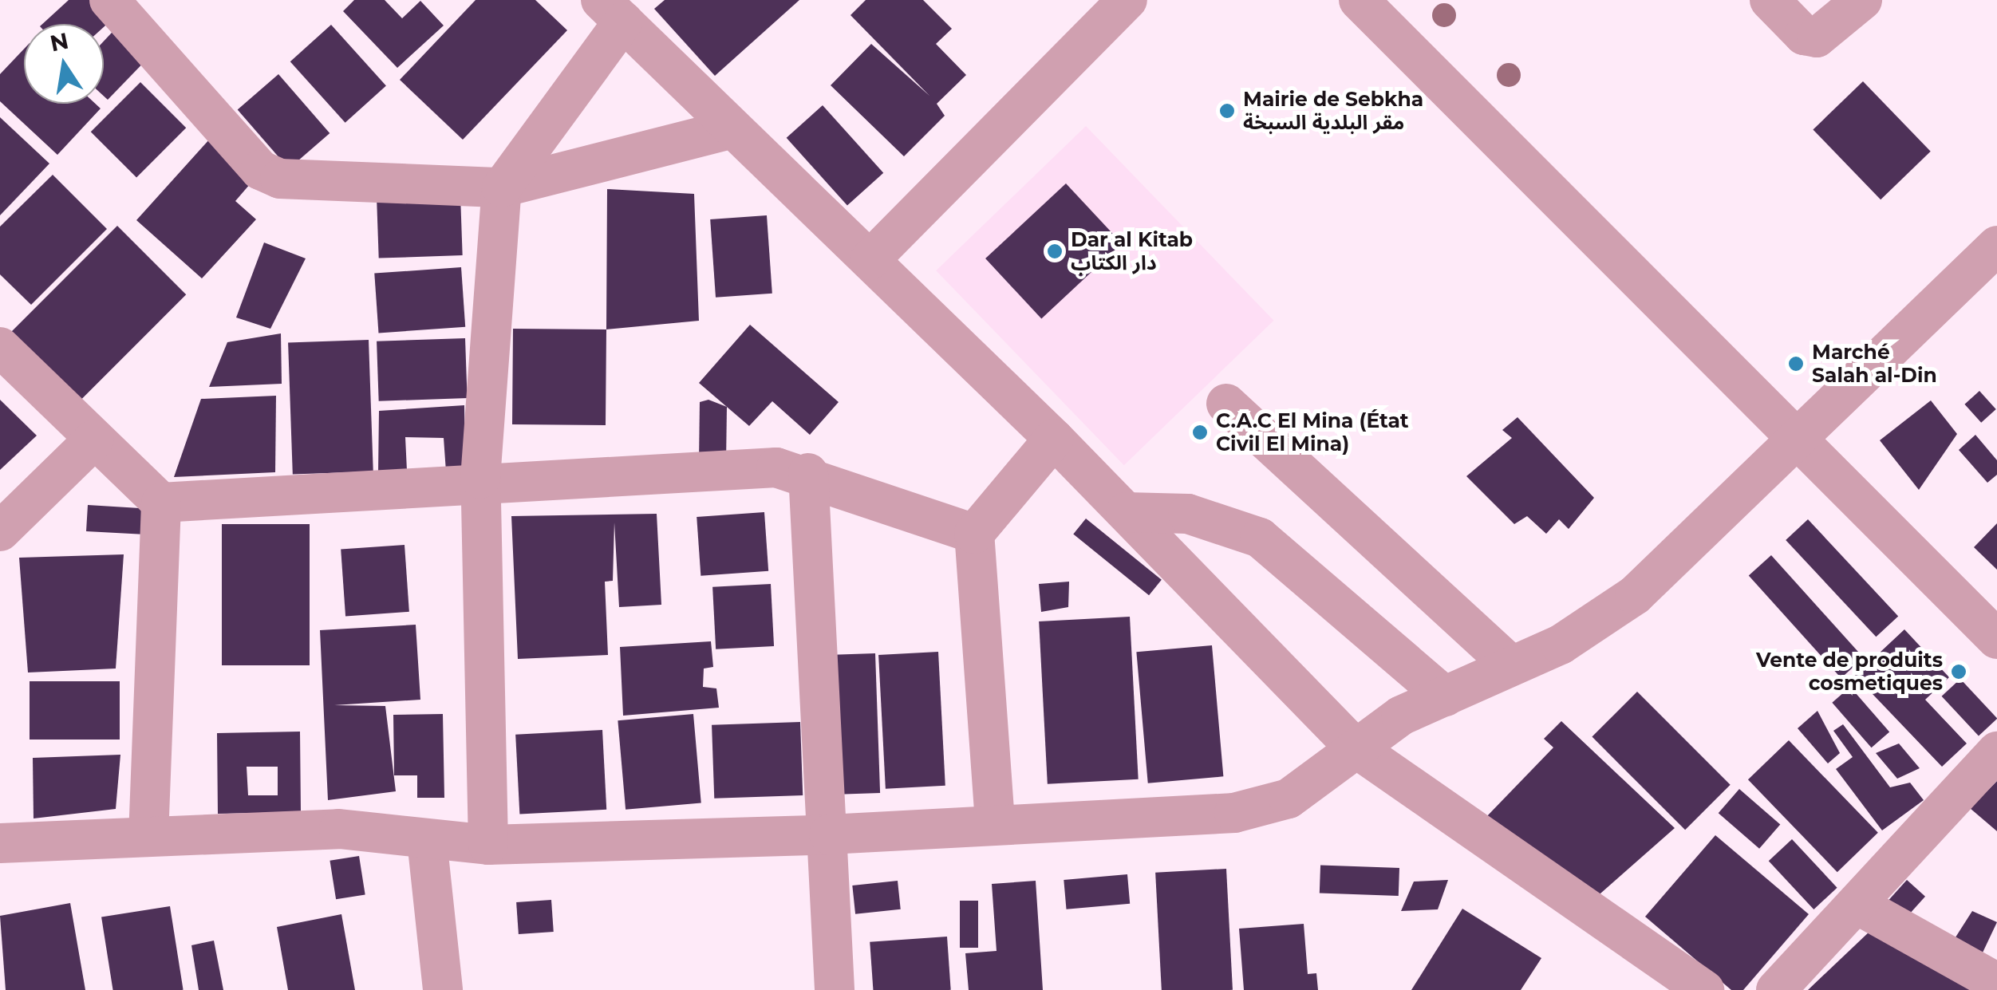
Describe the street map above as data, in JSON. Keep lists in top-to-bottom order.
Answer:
{
  "places": [
    "Mairie de Sebkha مقر البلدية السبخة",
    "Dar al Kitab دار الكتاب",
    "Marché Salah al-Din",
    "C.A.C El Mina (État Civil El Mina)",
    "Vente de produits cosmetiques"
  ],
  "north": "top"
}
